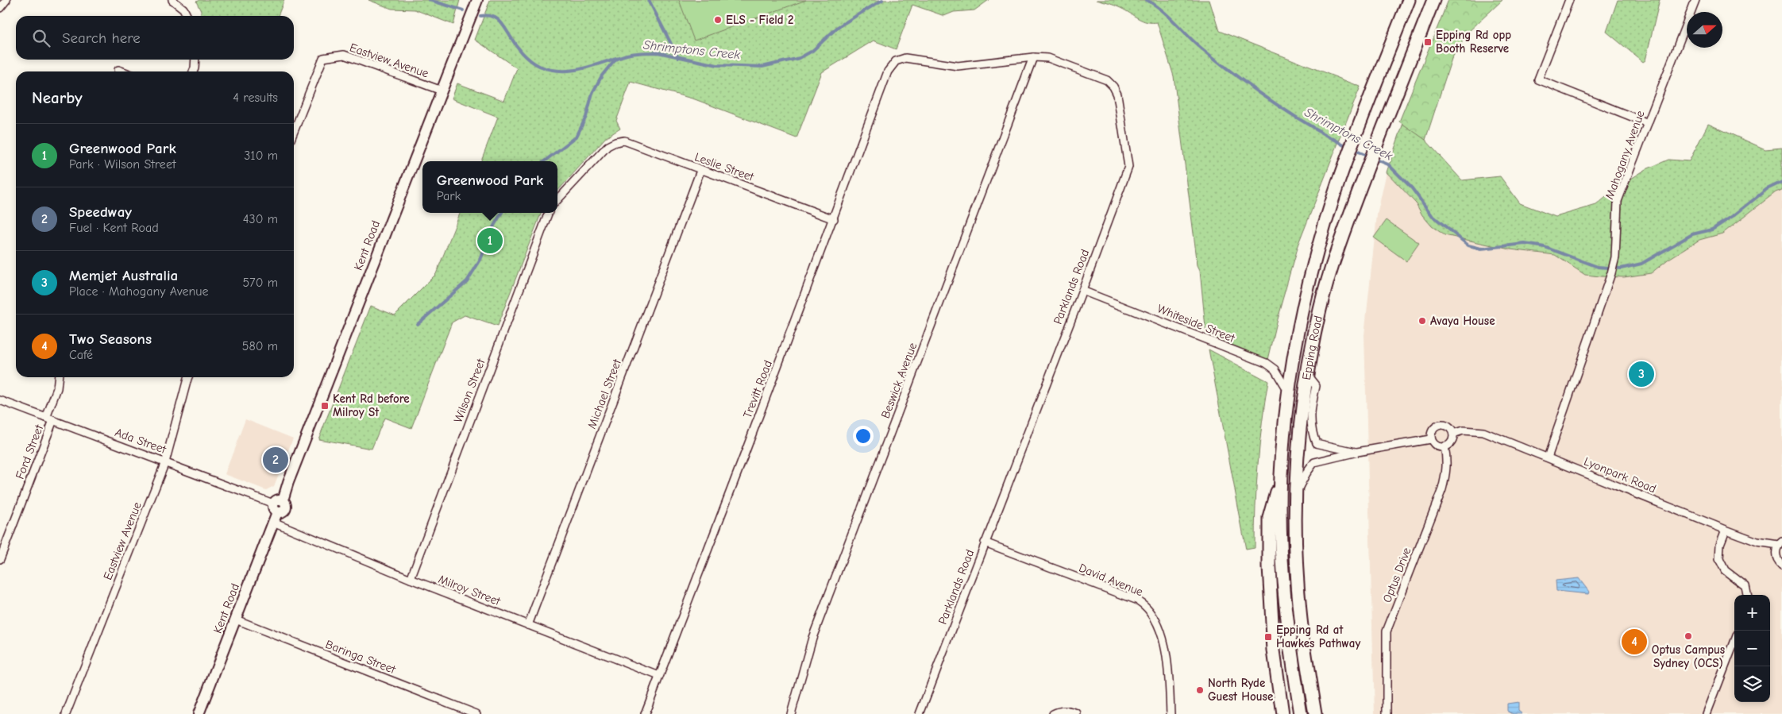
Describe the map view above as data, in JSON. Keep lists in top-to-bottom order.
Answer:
{
  "streets": {
    "main road": ["Epping Road"],
    "street": [
      "Eastview Avenue",
      "Mahogany Avenue",
      "Leslie Street",
      "Kent Road",
      "Parklands Road",
      "Whiteside Street",
      "Beswick Avenue",
      "Trevitt Road",
      "Wilson Street",
      "Michael Street",
      "Ada Street",
      "Ford Street",
      "Lyonpark Road",
      "Optus Drive",
      "David Avenue",
      "Milroy Street",
      "Baringa Street"
    ]
  },
  "crossings": [
    ["Eastview Avenue", "Kent Road"],
    ["Eastview Avenue", "Ada Street"],
    ["Mahogany Avenue", "Lyonpark Road"],
    ["Leslie Street", "Trevitt Road"],
    ["Leslie Street", "Michael Street"],
    ["Kent Road", "Ada Street"],
    ["Kent Road", "Milroy Street"],
    ["Kent Road", "Baringa Street"],
    ["Parklands Road", "Whiteside Street"],
    ["Parklands Road", "Beswick Avenue"],
    ["Parklands Road", "Trevitt Road"],
    ["Parklands Road", "David Avenue"],
    ["Whiteside Street", "Epping Road"],
    ["Trevitt Road", "Milroy Street"],
    ["Wilson Street", "Milroy Street"],
    ["Michael Street", "Milroy Street"],
    ["Ada Street", "Ford Street"],
    ["Ada Street", "Milroy Street"],
    ["Lyonpark Road", "Optus Drive"]
  ],
  "water": ["Shrimptons Creek"],
  "places": {
    "other": [
      "ELS - Field 2",
      "Avaya House",
      "Optus Campus Sydney (OCS)",
      "North Ryde Guest House"
    ],
    "transit": ["Epping Rd opp Booth Reserve", "Kent Rd before Milroy St", "Epping Rd at Hawkes Pathway"]
  },
  "north": "right",
  "page": {
    "search": "Search here",
    "heading": ["Nearby", "4 results"],
    "list": [
      {
        "mark": "1",
        "name": "Greenwood Park",
        "note": "Park · Wilson Street",
        "value": "310 m"
      },
      {
        "mark": "2",
        "name": "Speedway",
        "note": "Fuel · Kent Road",
        "value": "430 m"
      },
      {
        "mark": "3",
        "name": "Memjet Australia",
        "note": "Place · Mahogany Avenue",
        "value": "570 m"
      },
      {
        "mark": "4",
        "name": "Two Seasons",
        "note": "Café",
        "value": "580 m"
      }
    ],
    "popup": ["Greenwood Park", "Park"],
    "pins": [
      "1",
      "3",
      "2",
      "4"
    ],
    "map_buttons": ["+", "−"]
  }
}
